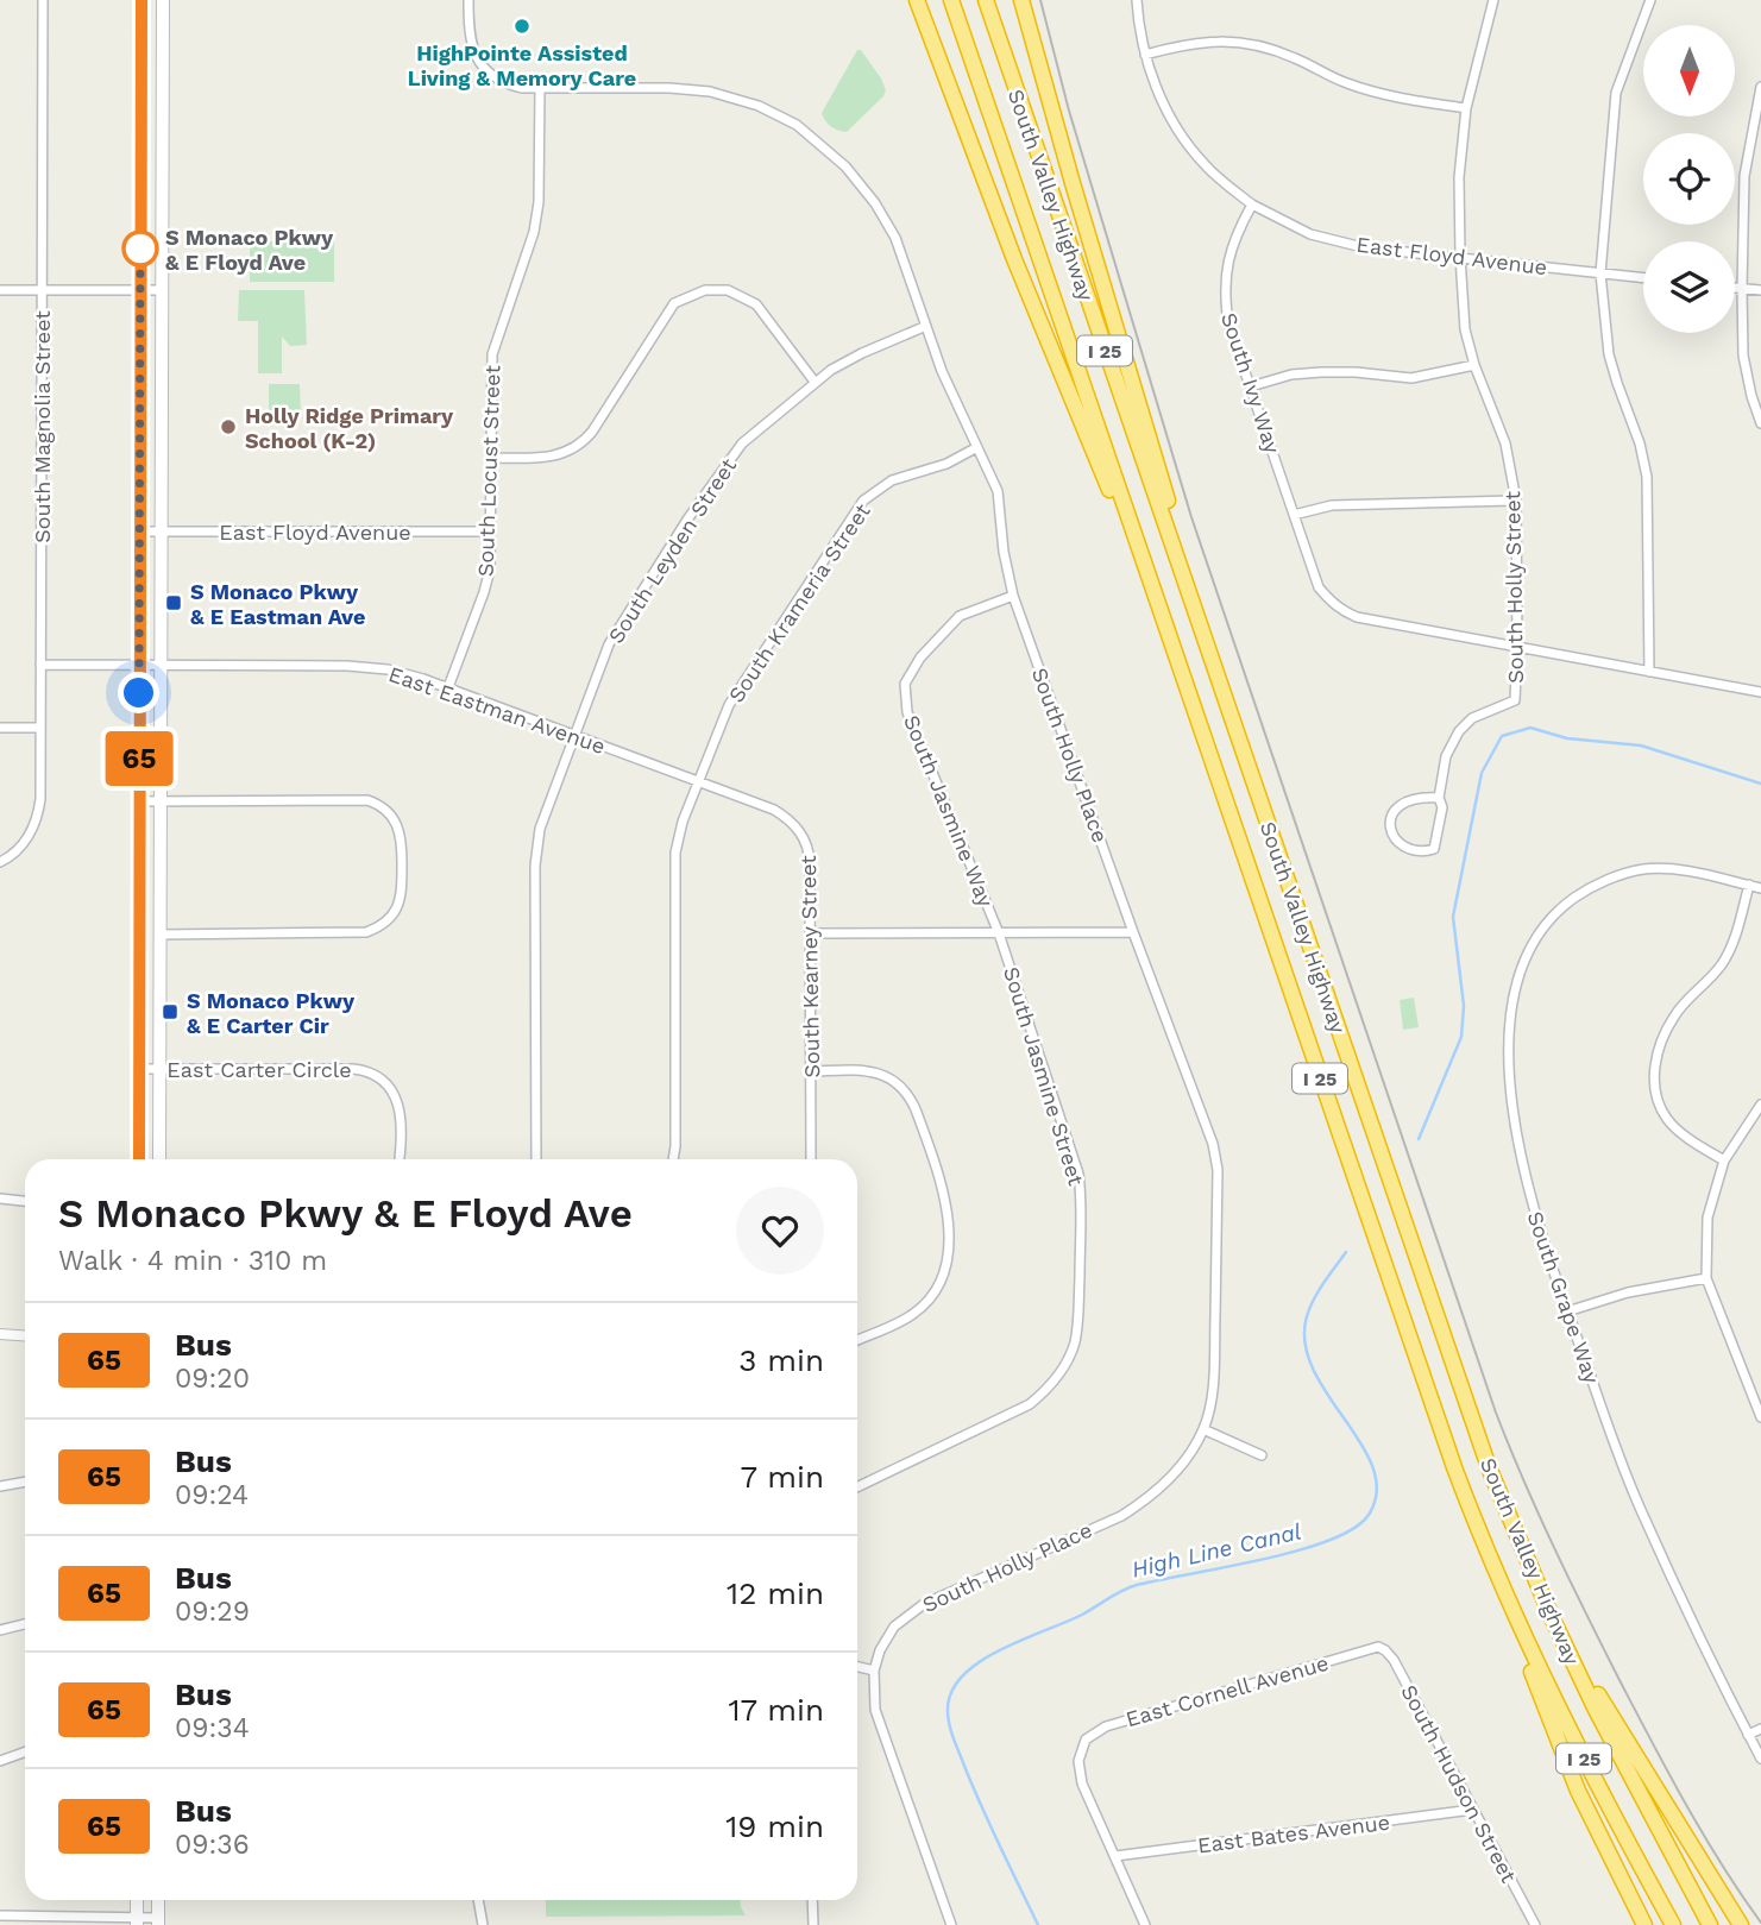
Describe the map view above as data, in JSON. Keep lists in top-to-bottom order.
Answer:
{
  "streets": {
    "highway": ["South Valley Highway", "I 25"],
    "street": [
      "East Floyd Avenue",
      "South Ivy Way",
      "South Magnolia Street",
      "South Locust Street",
      "South Leyden Street",
      "South Holly Street",
      "South Krameria Street",
      "East Eastman Avenue",
      "South Holly Place",
      "South Jasmine Way",
      "South Kearney Street",
      "East Carter Circle",
      "South Jasmine Street",
      "South Grape Way",
      "East Cornell Avenue",
      "South Hudson Street",
      "East Bates Avenue"
    ]
  },
  "crossings": [
    ["East Floyd Avenue", "South Ivy Way"],
    ["East Floyd Avenue", "South Locust Street"],
    ["East Floyd Avenue", "South Holly Street"],
    ["South Ivy Way", "South Holly Street"],
    ["South Magnolia Street", "East Eastman Avenue"],
    ["South Locust Street", "East Eastman Avenue"],
    ["South Locust Street", "South Holly Place"],
    ["South Leyden Street", "East Eastman Avenue"],
    ["South Leyden Street", "South Holly Place"],
    ["South Krameria Street", "East Eastman Avenue"],
    ["South Krameria Street", "South Holly Place"],
    ["South Krameria Street", "South Kearney Street"],
    ["East Eastman Avenue", "South Kearney Street"],
    ["South Holly Place", "South Jasmine Way"],
    ["South Jasmine Way", "South Jasmine Street"],
    ["East Cornell Avenue", "South Hudson Street"],
    ["East Cornell Avenue", "East Bates Avenue"],
    ["South Hudson Street", "East Bates Avenue"]
  ],
  "water": ["High Line Canal"],
  "places": {
    "other": ["HighPointe Assisted Living & Memory Care", "S Monaco Pkwy & E Floyd Ave", "Holly Ridge Primary School (K-2)"],
    "transit": ["S Monaco Pkwy & E Eastman Ave", "S Monaco Pkwy & E Carter Cir"]
  },
  "lines": ["bus line 65"],
  "north": "bottom",
  "page": {
    "on_map": "65",
    "heading": ["S Monaco Pkwy & E Floyd Ave", "Walk · 4 min · 310 m"],
    "list": [
      {
        "mark": "65",
        "name": "Bus",
        "note": "09:20",
        "value": "3 min"
      },
      {
        "mark": "65",
        "name": "Bus",
        "note": "09:24",
        "value": "7 min"
      },
      {
        "mark": "65",
        "name": "Bus",
        "note": "09:29",
        "value": "12 min"
      },
      {
        "mark": "65",
        "name": "Bus",
        "note": "09:34",
        "value": "17 min"
      },
      {
        "mark": "65",
        "name": "Bus",
        "note": "09:36",
        "value": "19 min"
      }
    ]
  }
}
